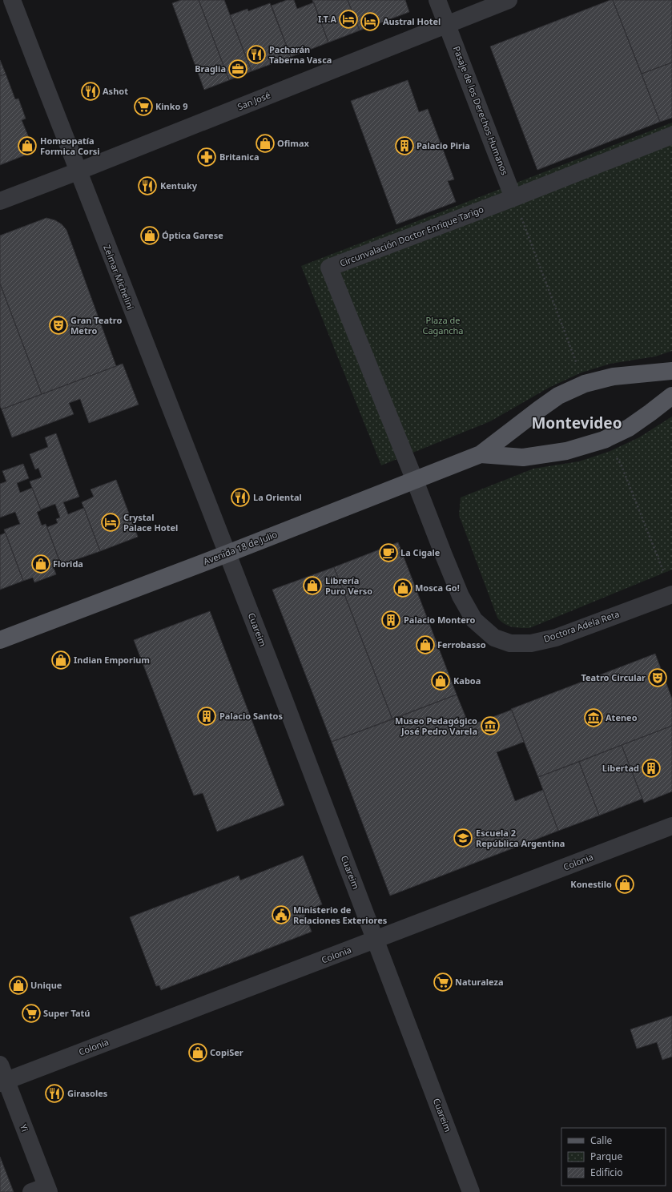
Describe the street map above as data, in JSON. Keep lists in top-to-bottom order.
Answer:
{
  "streets": {
    "main road": ["Avenida 18 de Julio"],
    "street": [
      "San José",
      "Pasaje de los Derechos Humanos",
      "Circunvalación Doctor Enrique Tarigo",
      "Zelmar Michelini",
      "Doctora Adela Reta",
      "Cuareim",
      "Colonia",
      "Yi"
    ]
  },
  "crossings": [
    ["San José", "Pasaje de los Derechos Humanos"],
    ["San José", "Zelmar Michelini"],
    ["Pasaje de los Derechos Humanos", "Circunvalación Doctor Enrique Tarigo"],
    ["Circunvalación Doctor Enrique Tarigo", "Avenida 18 de Julio"],
    ["Circunvalación Doctor Enrique Tarigo", "Doctora Adela Reta"],
    ["Zelmar Michelini", "Avenida 18 de Julio"],
    ["Zelmar Michelini", "Cuareim"],
    ["Avenida 18 de Julio", "Doctora Adela Reta"],
    ["Avenida 18 de Julio", "Cuareim"],
    ["Cuareim", "Colonia"],
    ["Colonia", "Yi"]
  ],
  "districts": ["Montevideo"],
  "parks": ["Plaza de Cagancha"],
  "places": {
    "hotel": ["I.T.A", "Austral Hotel", "Crystal Palace Hotel"],
    "restaurant": [
      "Pacharán Taberna Vasca",
      "Ashot",
      "Kentuky",
      "La Oriental",
      "Girasoles"
    ],
    "office": ["Braglia"],
    "supermarket": ["Kinko 9", "Naturaleza", "Super Tatú"],
    "shop": [
      "Ofimax",
      "Homeopatía Formica Corsi",
      "Óptica Garese",
      "Florida",
      "Librería Puro Verso",
      "Mosca Go!",
      "Ferrobasso",
      "Indian Emporium",
      "Kaboa",
      "Konestilo",
      "Unique",
      "CopiSer"
    ],
    "building": [
      "Palacio Piria",
      "Palacio Montero",
      "Palacio Santos",
      "Libertad"
    ],
    "pharmacy": ["Britanica"],
    "theatre": ["Gran Teatro Metro", "Teatro Circular"],
    "cafe": ["La Cigale"],
    "museum": ["Ateneo", "Museo Pedagógico José Pedro Varela"],
    "school or university": ["Escuela 2 República Argentina"],
    "public building": ["Ministerio de Relaciones Exteriores"]
  },
  "legend": ["Calle", "Parque", "Edificio"]
}
